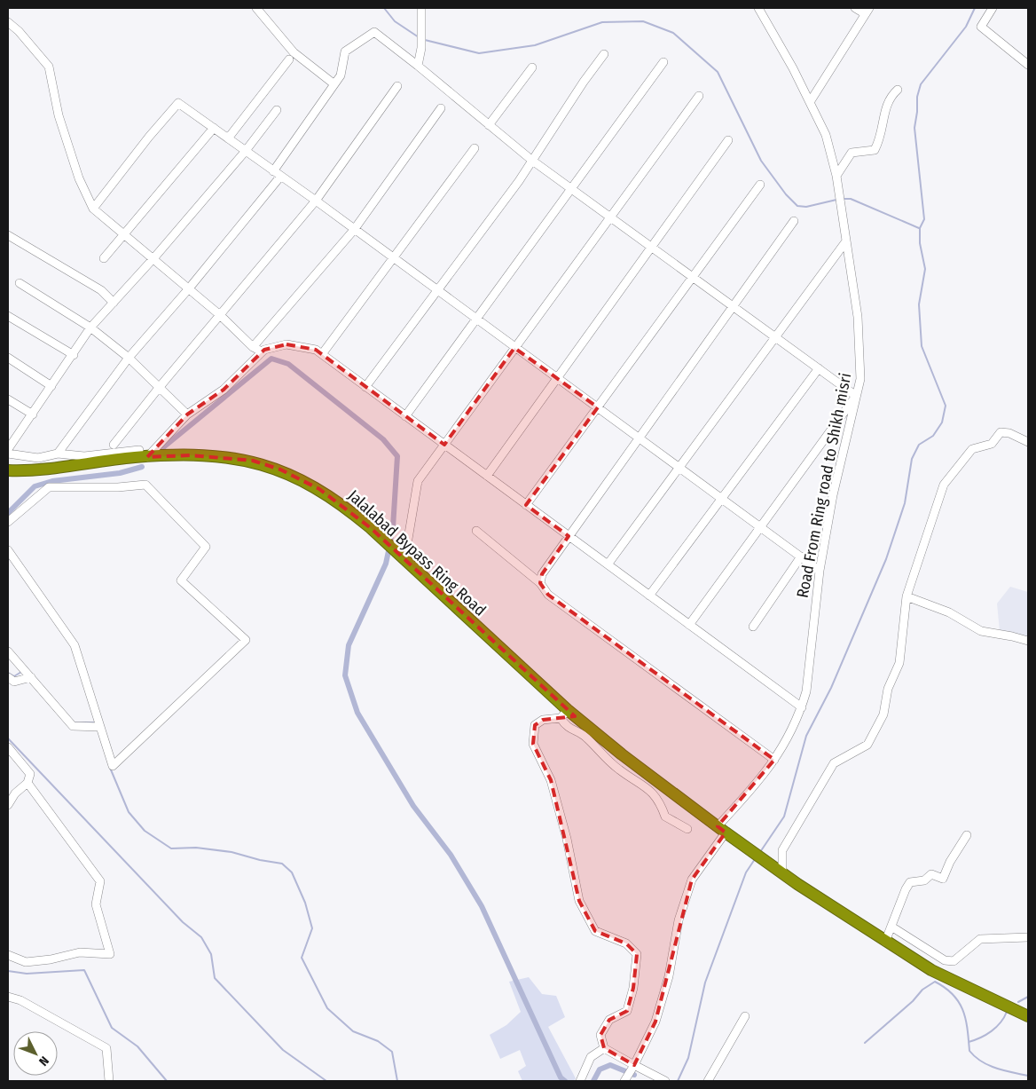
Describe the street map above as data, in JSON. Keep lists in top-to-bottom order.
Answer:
{
  "streets": {
    "highway": ["Jalalabad Bypass Ring Road"],
    "street": ["Road From Ring road to Shikh misri"]
  },
  "crossings": [
    ["Road From Ring road to Shikh misri", "Jalalabad Bypass Ring Road"]
  ],
  "north": "bottom right"
}
